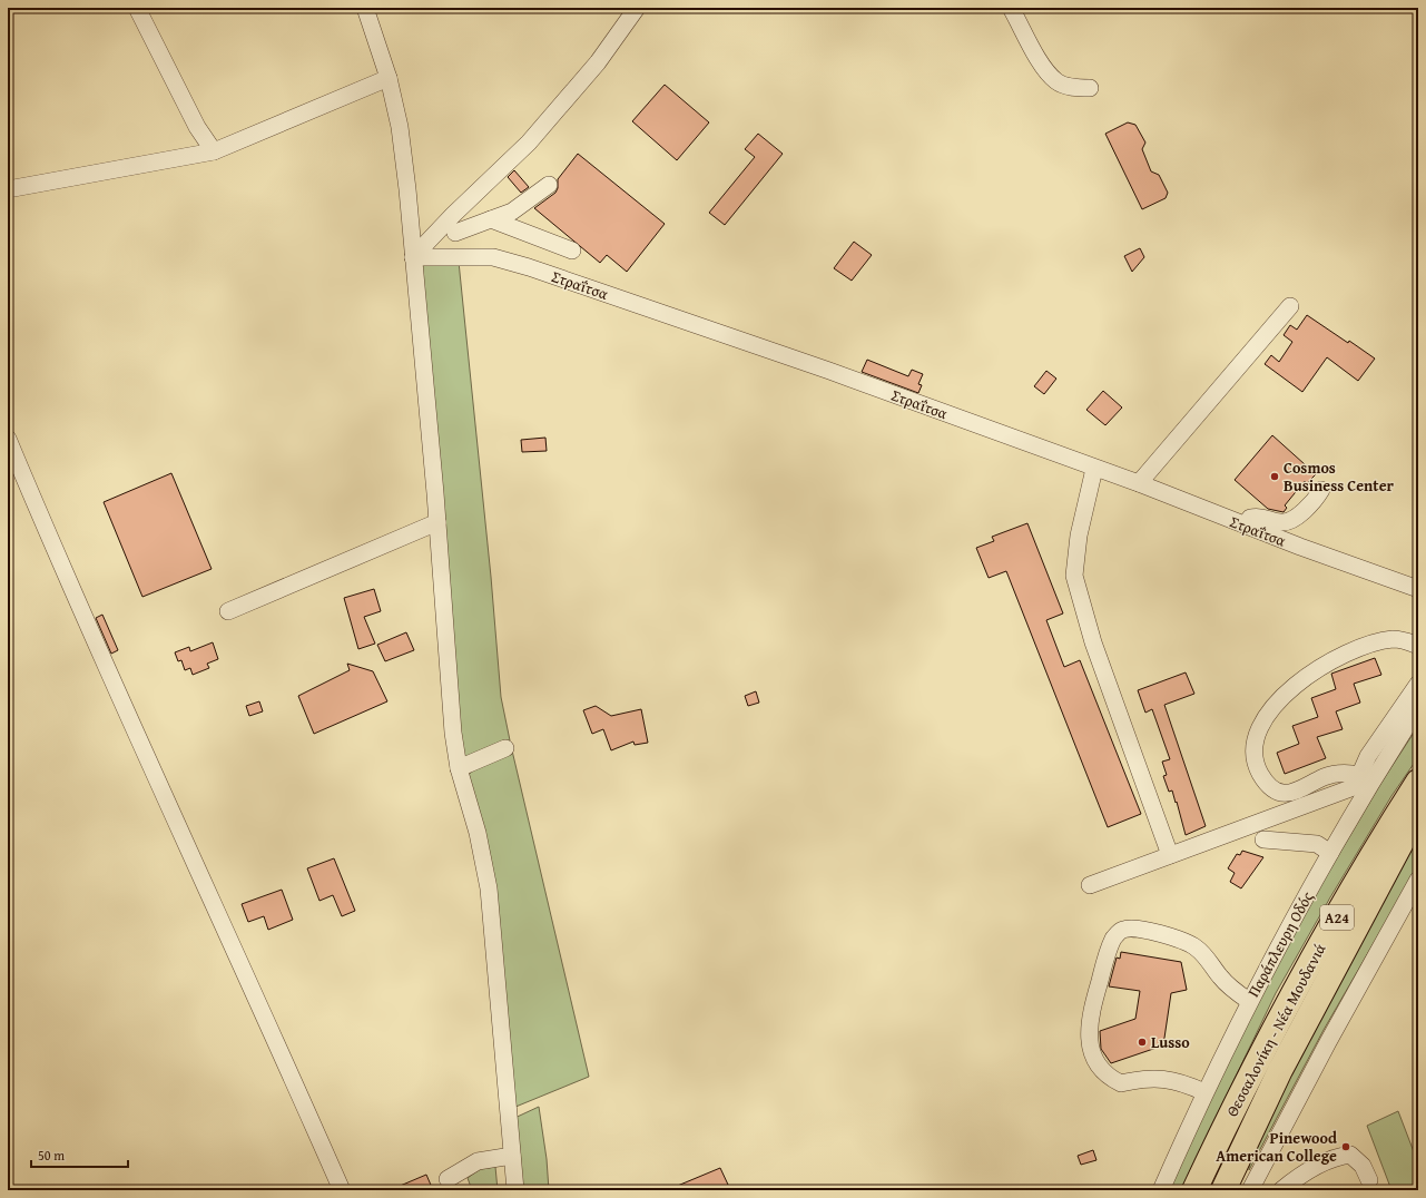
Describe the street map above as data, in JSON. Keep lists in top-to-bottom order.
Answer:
{
  "streets": {
    "highway": ["Α24", "Θεσσαλονίκη - Νέα Μουδανιά"],
    "street": ["Στραΐτσα", "Παράπλευρη Οδός"]
  },
  "places": ["Cosmos Business Center", "Lusso", "Pinewood American College"],
  "scale_bar": "50 m"
}
